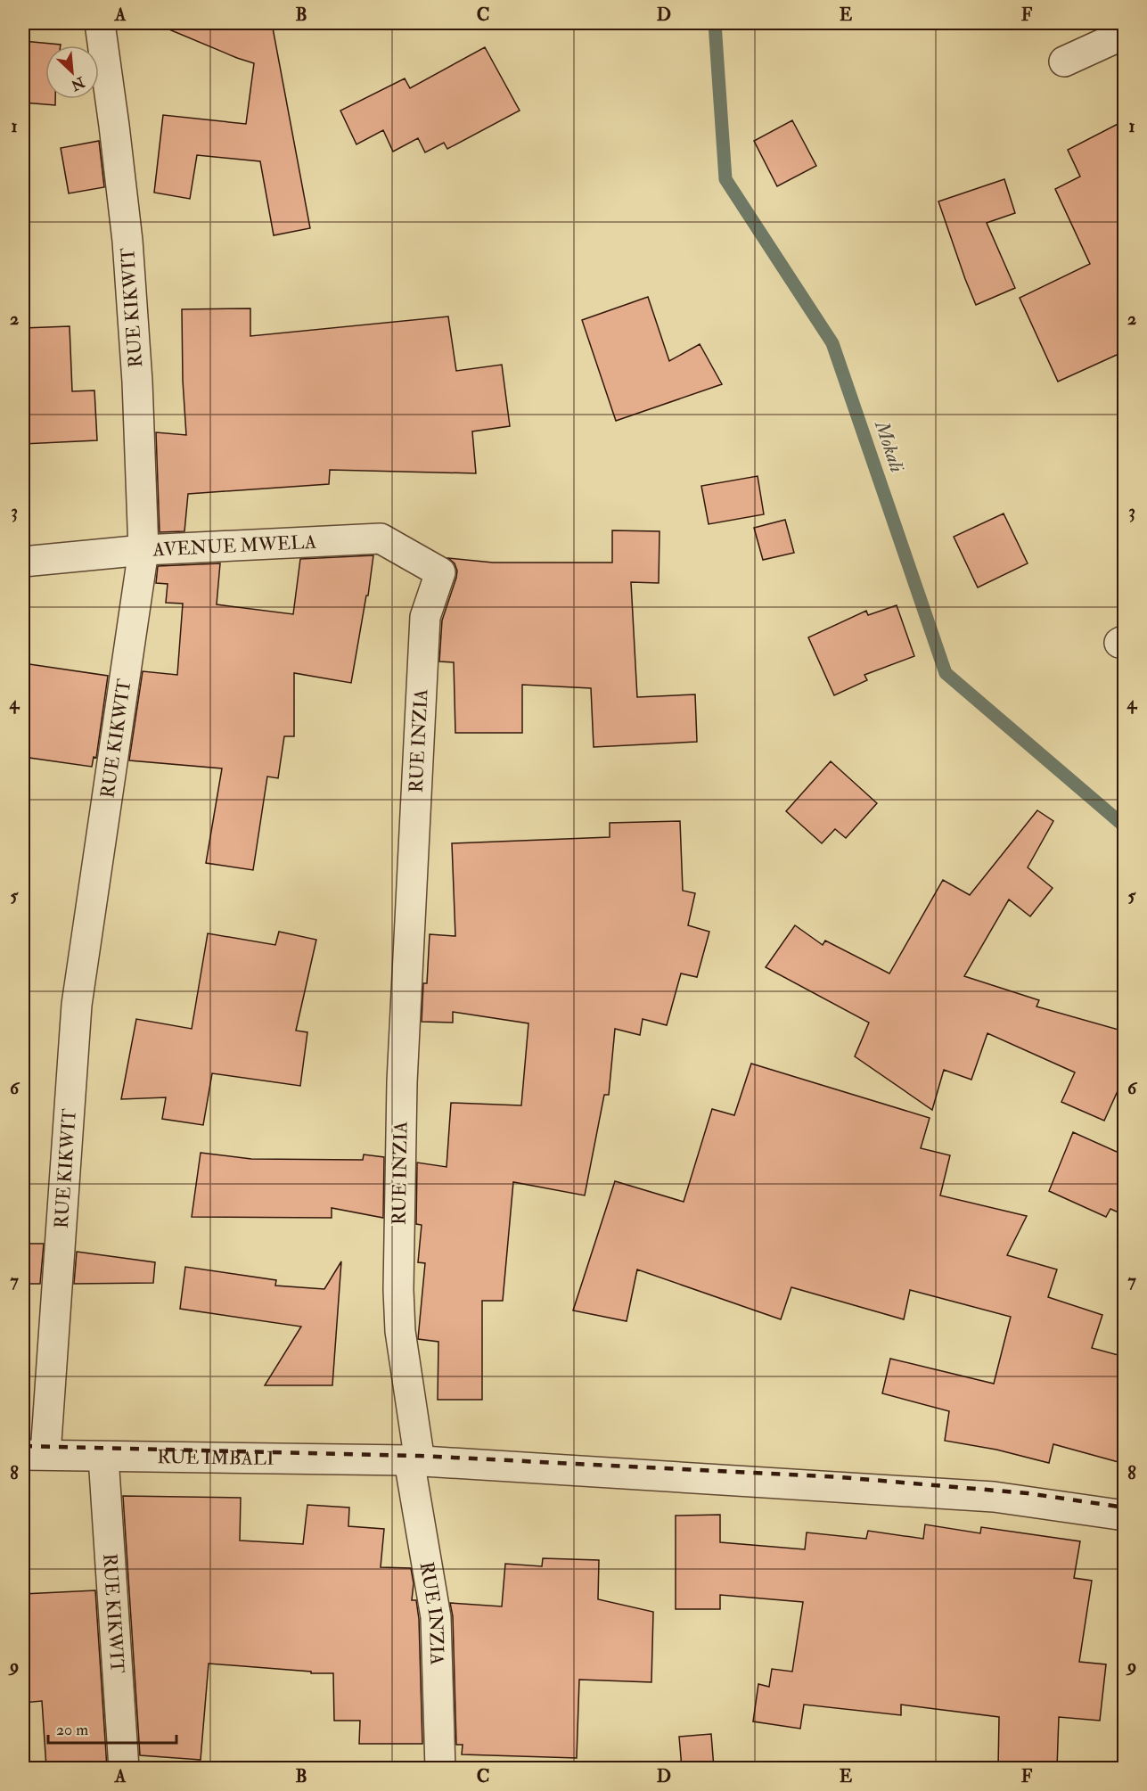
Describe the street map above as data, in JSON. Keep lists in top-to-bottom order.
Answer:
{
  "streets": {
    "street": [
      "RUE KIKWIT",
      "AVENUE MWELA",
      "RUE INZIA",
      "RUE IMBALI"
    ]
  },
  "crossings": [
    ["RUE KIKWIT", "AVENUE MWELA"],
    ["RUE KIKWIT", "RUE IMBALI"],
    ["AVENUE MWELA", "RUE INZIA"],
    ["RUE INZIA", "RUE IMBALI"]
  ],
  "water": ["Mokali"],
  "scale_bar": "20 m",
  "north": "bottom right",
  "grid": {
    "columns": [
      "A",
      "B",
      "C",
      "D",
      "E",
      "F"
    ],
    "rows": [
      "1",
      "2",
      "3",
      "4",
      "5",
      "6",
      "7",
      "8",
      "9"
    ]
  }
}
